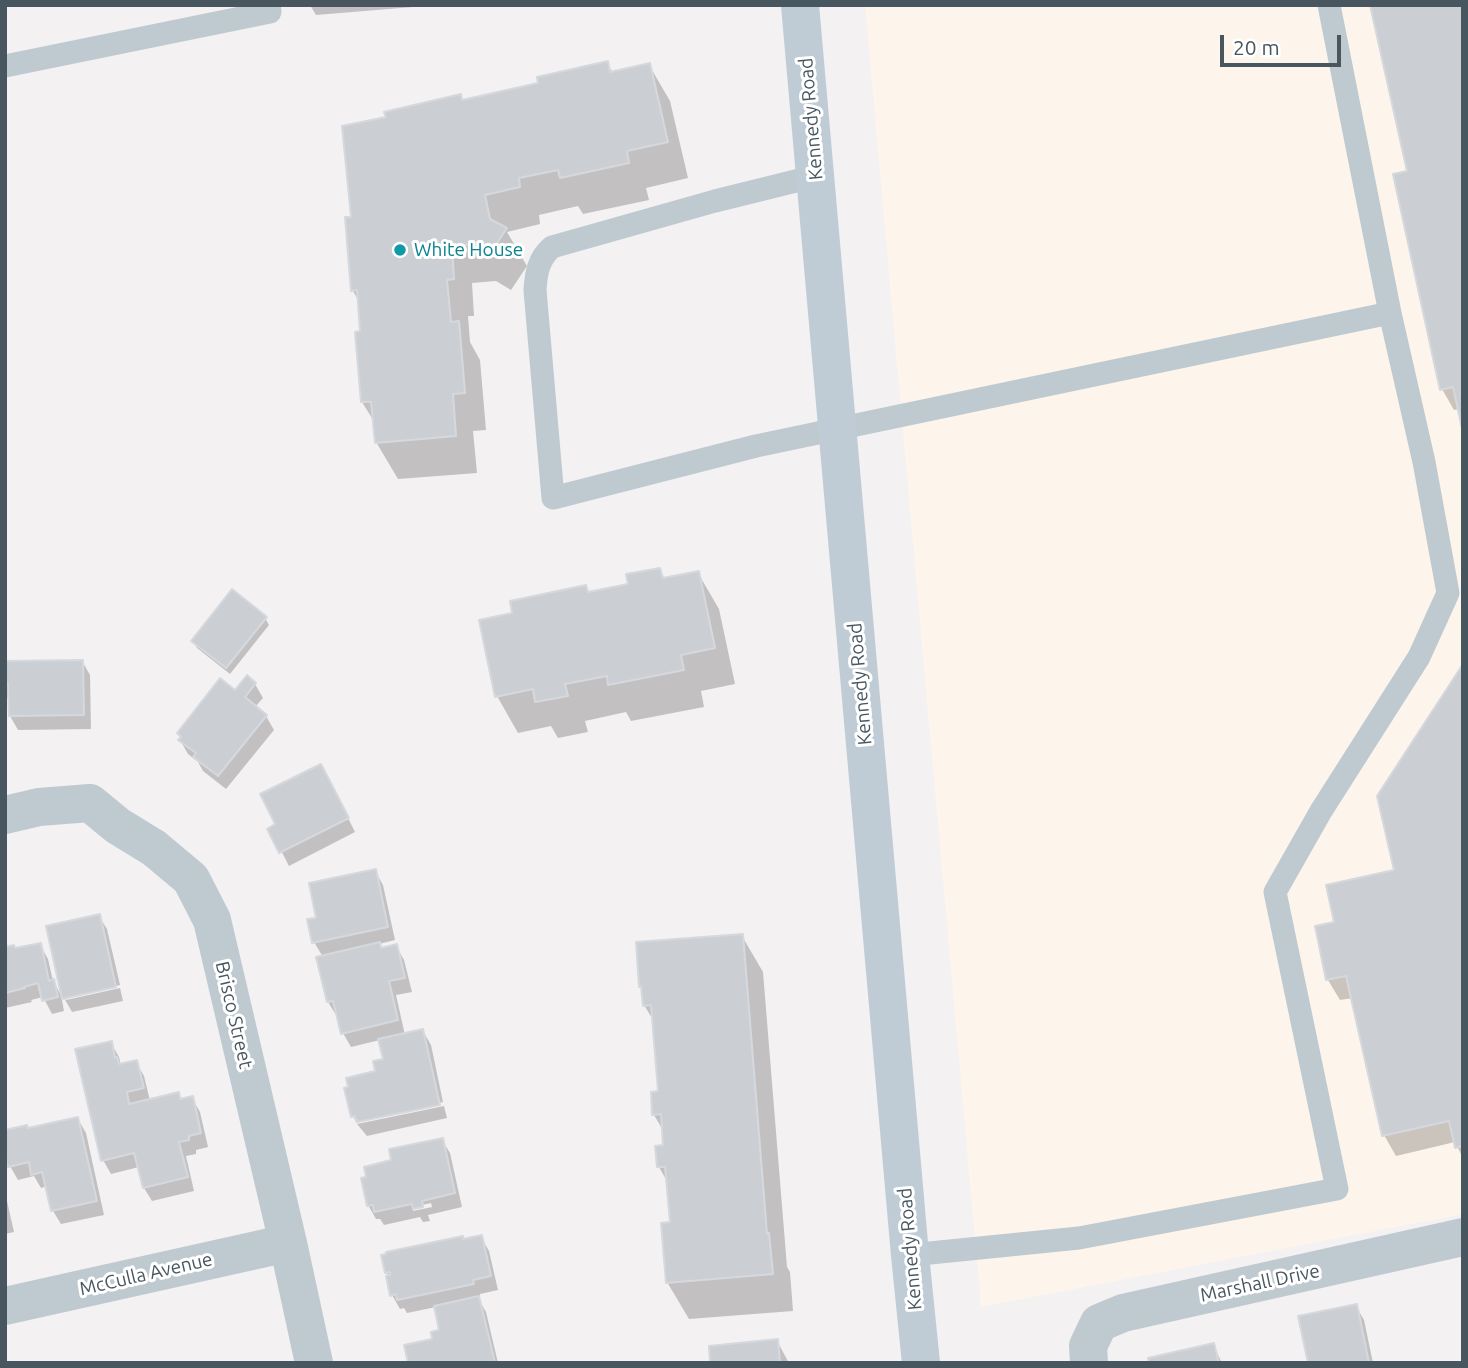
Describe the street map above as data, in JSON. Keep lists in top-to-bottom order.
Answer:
{
  "streets": {
    "main road": ["Kennedy Road"],
    "street": ["Brisco Street", "McCulla Avenue", "Marshall Drive"]
  },
  "crossings": [
    ["Brisco Street", "McCulla Avenue"]
  ],
  "places": ["White House"],
  "scale_bar": "20 m"
}
